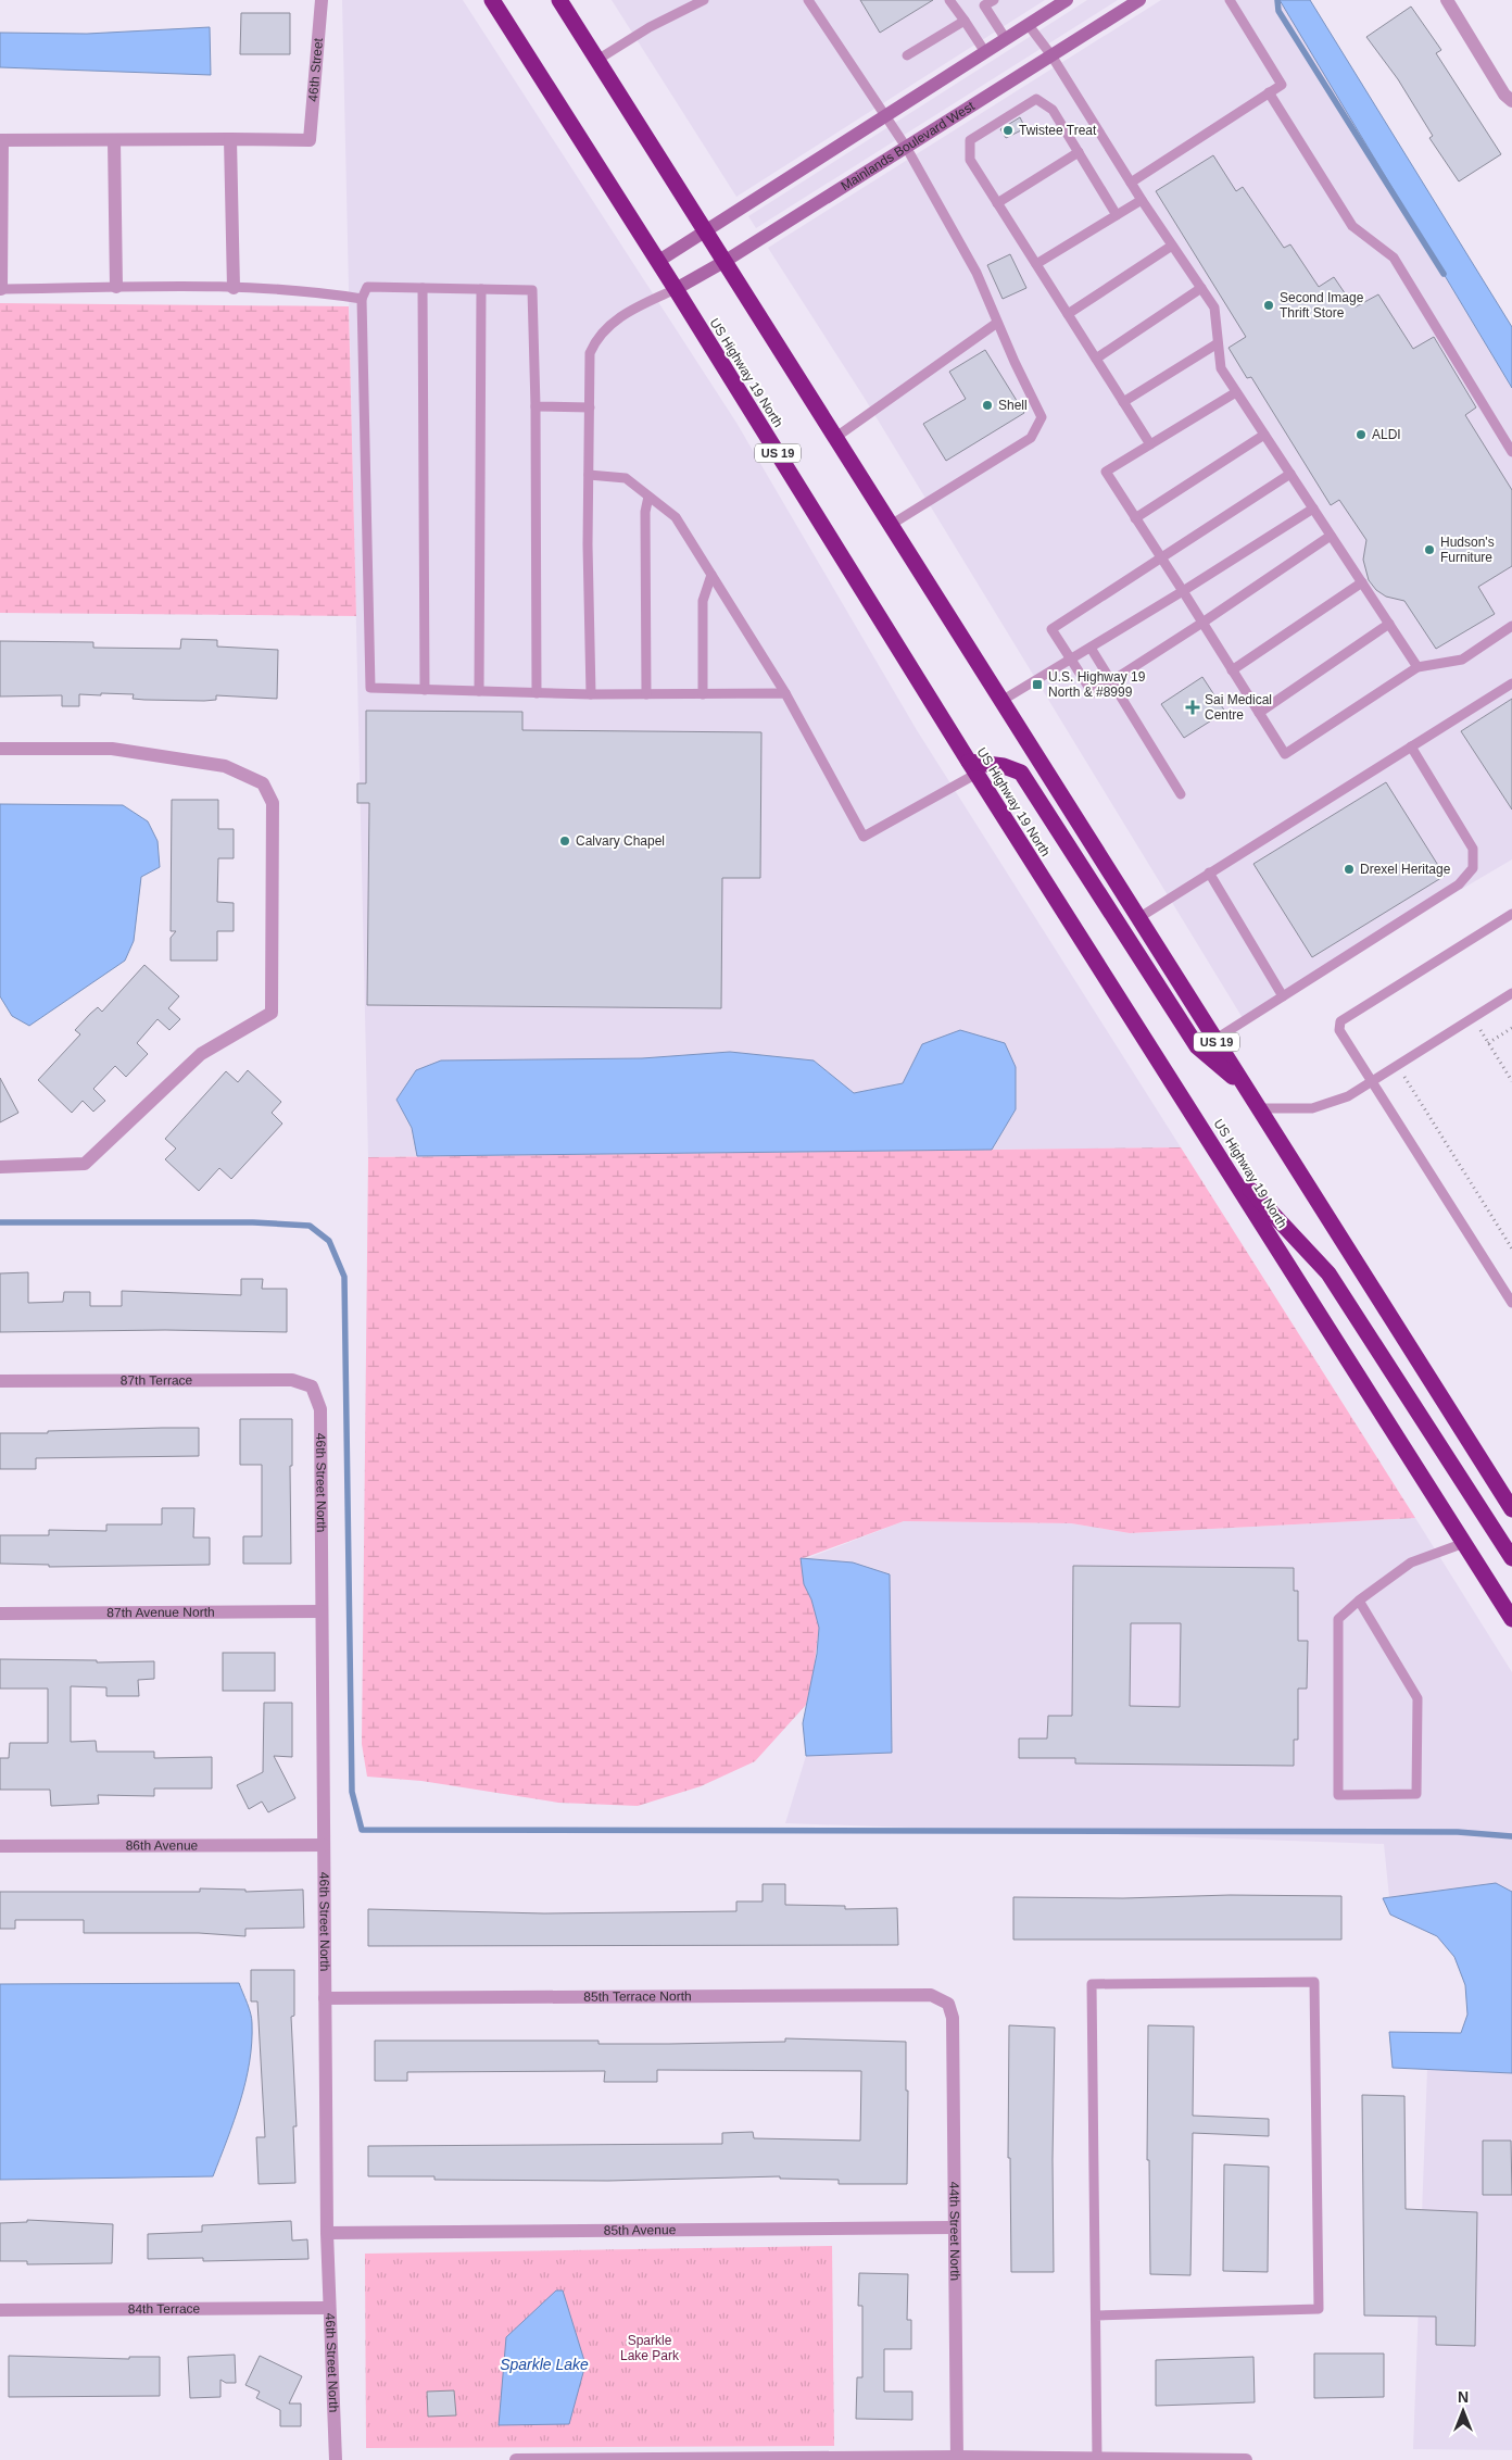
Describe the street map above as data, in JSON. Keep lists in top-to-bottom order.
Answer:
{
  "streets": {
    "highway": ["US Highway 19 North", "US 19"],
    "street": [
      "46th Street",
      "Mainlands Boulevard West",
      "87th Terrace",
      "46th Street North",
      "87th Avenue North",
      "86th Avenue",
      "85th Terrace North",
      "85th Avenue",
      "44th Street North",
      "84th Terrace"
    ]
  },
  "crossings": [
    ["Mainlands Boulevard West", "US Highway 19 North"],
    ["Mainlands Boulevard West", "US 19"],
    ["87th Terrace", "46th Street North"],
    ["46th Street North", "87th Avenue North"],
    ["46th Street North", "86th Avenue"],
    ["46th Street North", "85th Terrace North"],
    ["46th Street North", "85th Avenue"],
    ["46th Street North", "84th Terrace"],
    ["85th Terrace North", "44th Street North"],
    ["85th Avenue", "44th Street North"]
  ],
  "water": ["Sparkle Lake"],
  "parks": ["Sparkle Lake Park"],
  "places": {
    "other": [
      "Twistee Treat",
      "Second Image Thrift Store",
      "Shell",
      "ALDI",
      "Hudson's Furniture",
      "Calvary Chapel",
      "Drexel Heritage"
    ],
    "transit": ["U.S. Highway 19 North & #8999"],
    "health": ["Sai Medical Centre"]
  },
  "north": "top"
}
